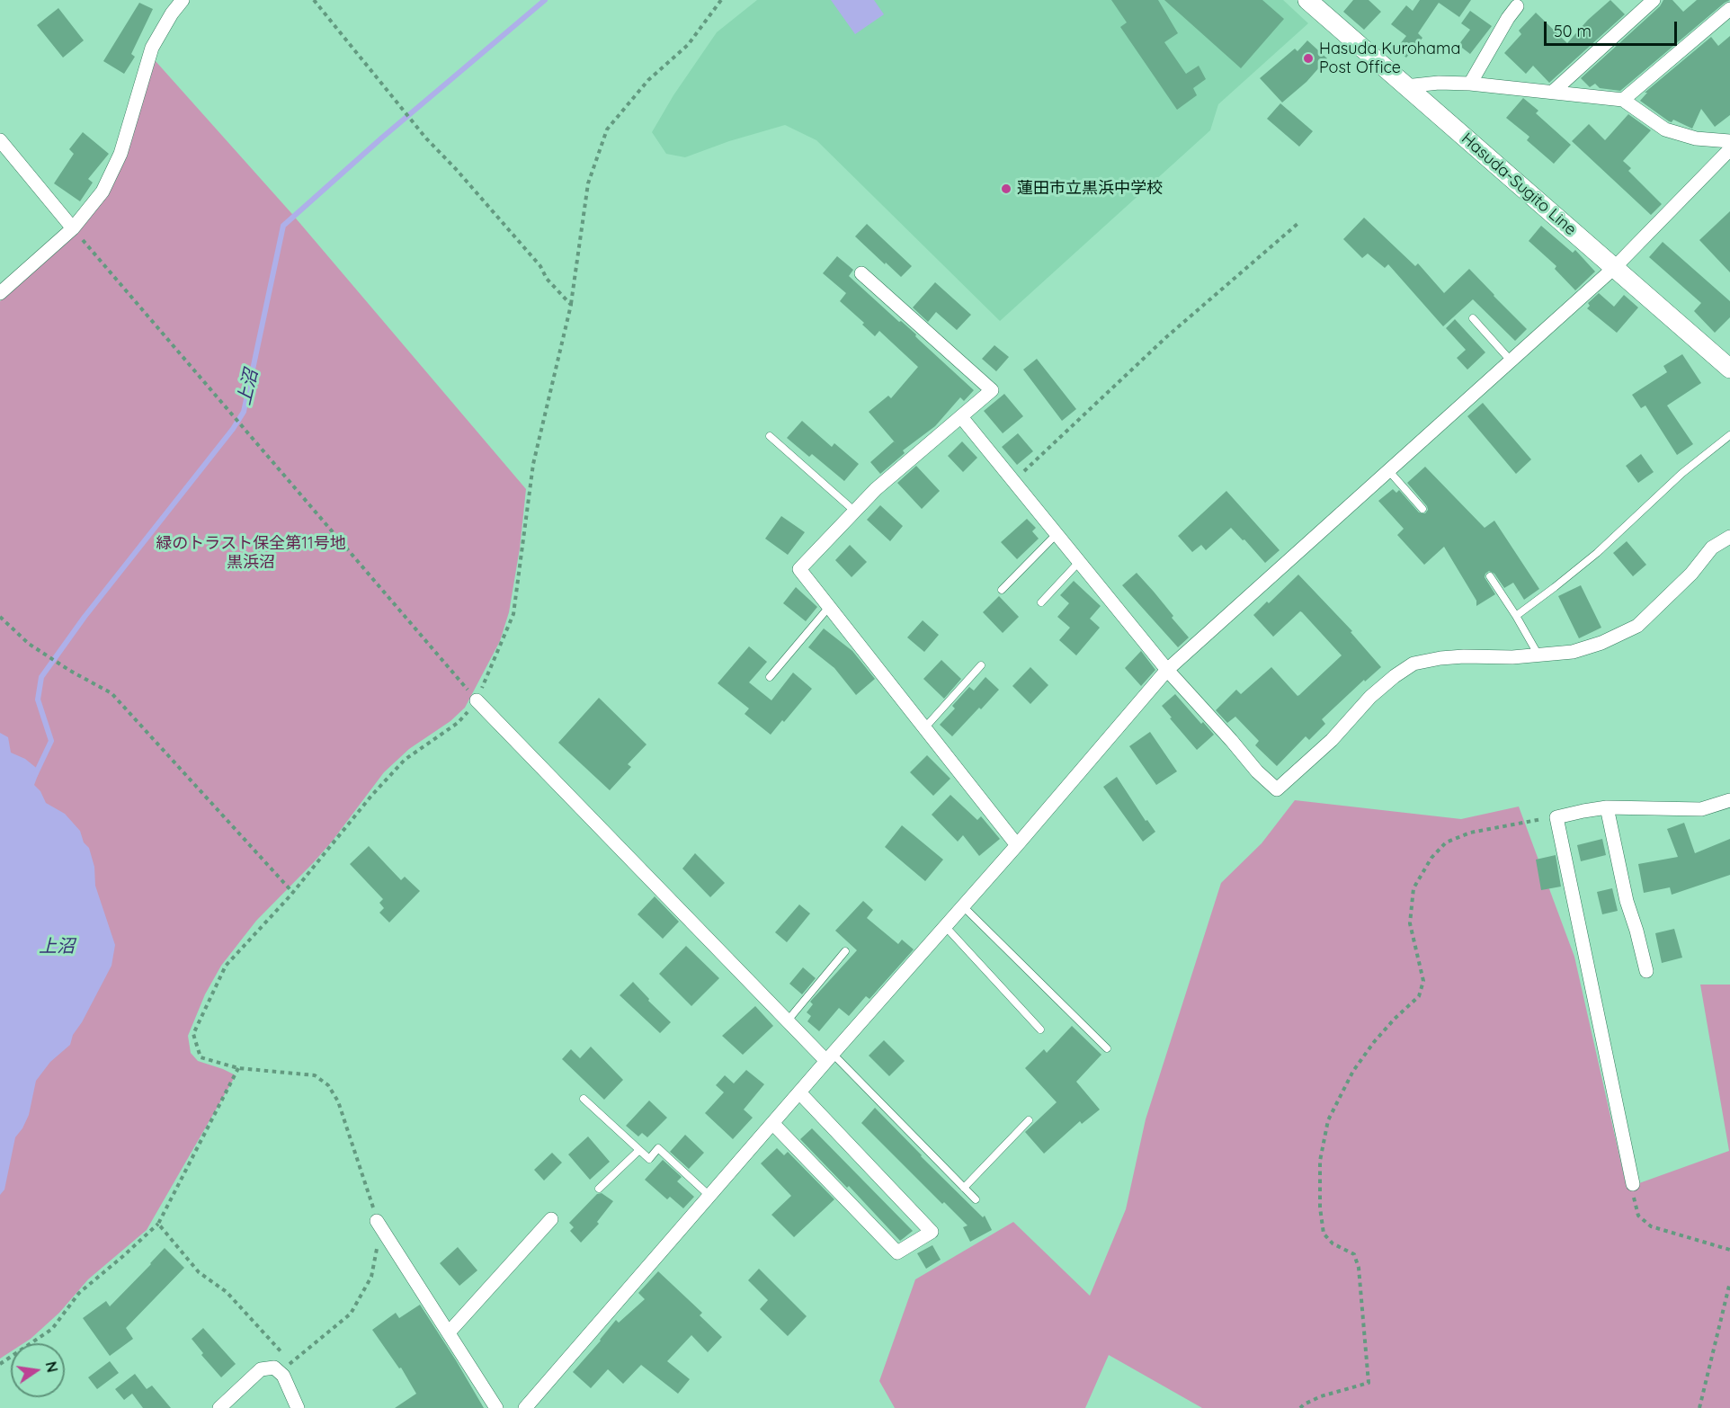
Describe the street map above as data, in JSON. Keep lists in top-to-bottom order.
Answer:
{
  "streets": {
    "main road": ["Hasuda-Sugito Line"]
  },
  "water": ["上沼"],
  "parks": ["緑のトラスト保全第11号地 黒浜沼"],
  "places": ["Hasuda Kurohama Post Office", "蓮田市立黒浜中学校"],
  "scale_bar": "50 m",
  "north": "right"
}
